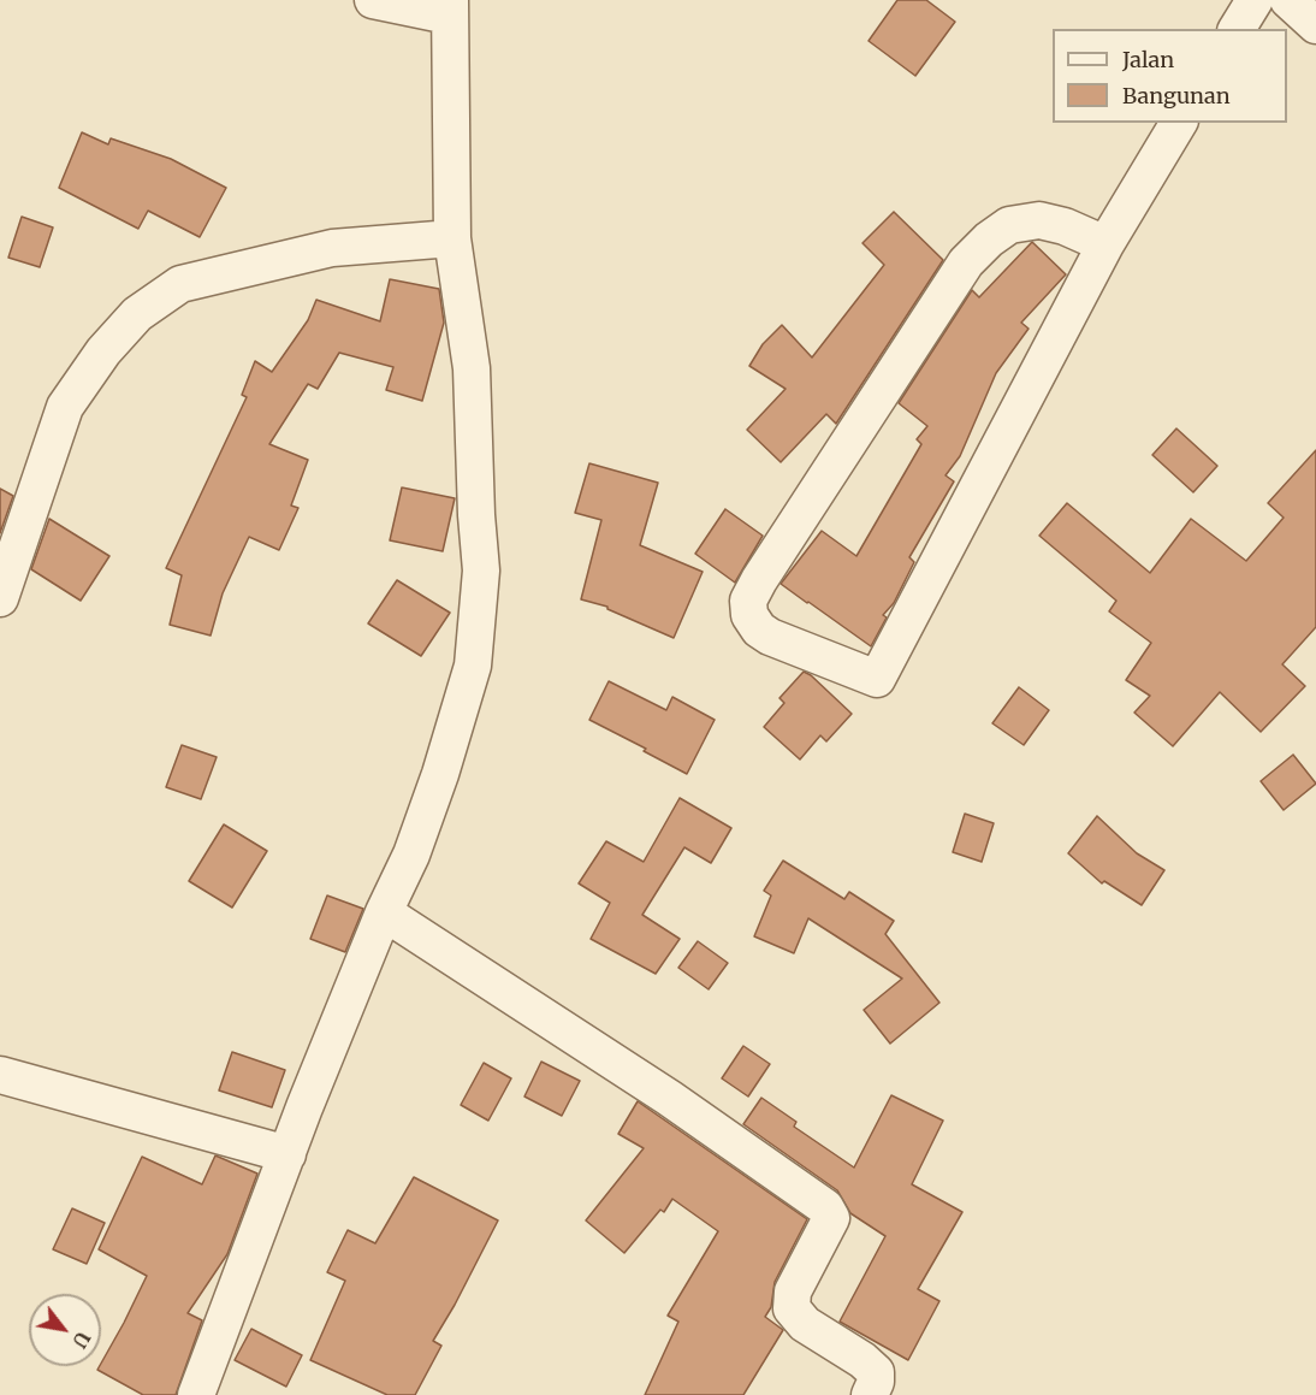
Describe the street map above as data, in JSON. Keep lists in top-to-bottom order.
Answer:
{
  "legend": ["Jalan", "Bangunan"],
  "north": "bottom right"
}
